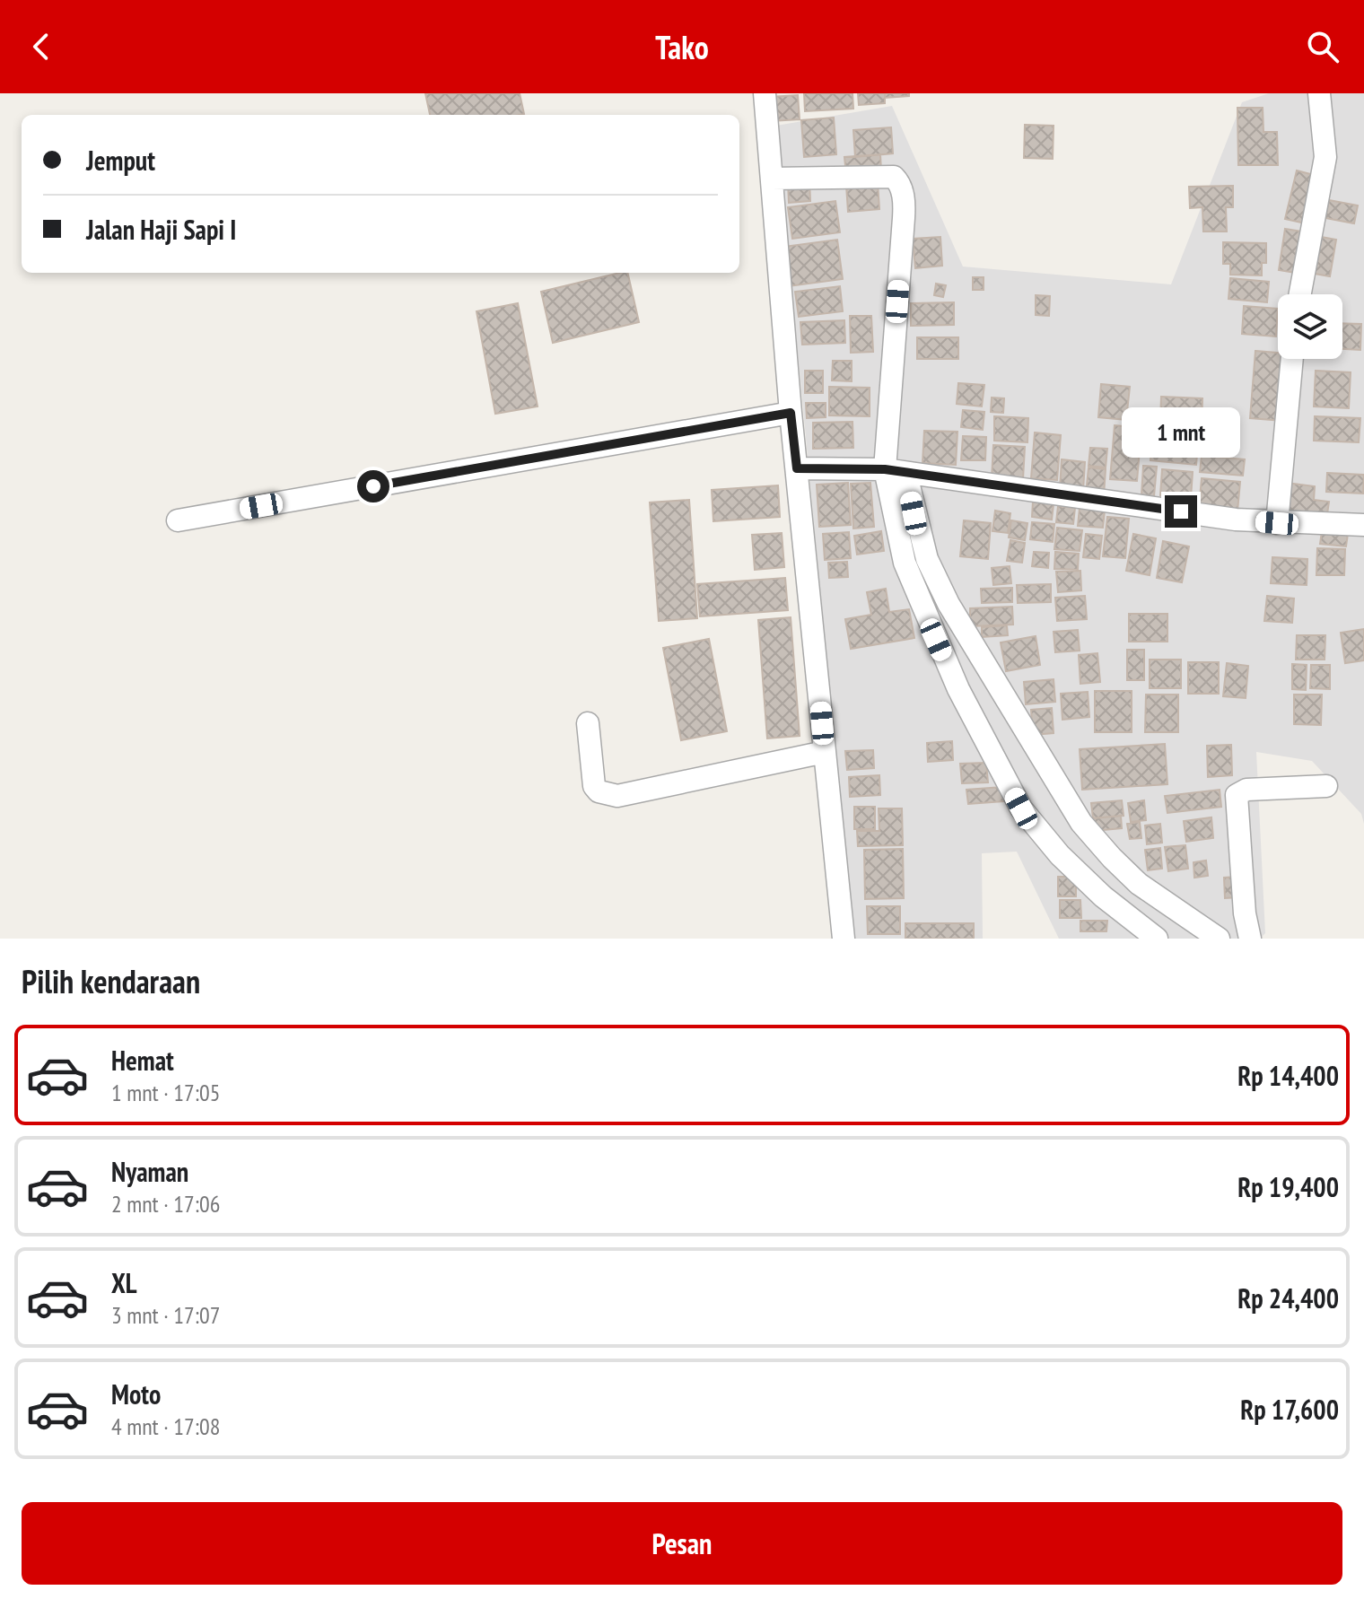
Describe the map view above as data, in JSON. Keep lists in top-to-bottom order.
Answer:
{
  "page": {
    "header": "Tako",
    "banner": ["Jemput", "Jalan Haji Sapi I"],
    "bubble": "1 mnt",
    "heading": "Pilih kendaraan",
    "list": [
      {
        "name": "Hemat",
        "note": "1 mnt · 17:05",
        "value": "Rp 14,400"
      },
      {
        "name": "Nyaman",
        "note": "2 mnt · 17:06",
        "value": "Rp 19,400"
      },
      {
        "name": "XL",
        "note": "3 mnt · 17:07",
        "value": "Rp 24,400"
      },
      {
        "name": "Moto",
        "note": "4 mnt · 17:08",
        "value": "Rp 17,600"
      }
    ],
    "buttons": "Pesan"
  }
}
